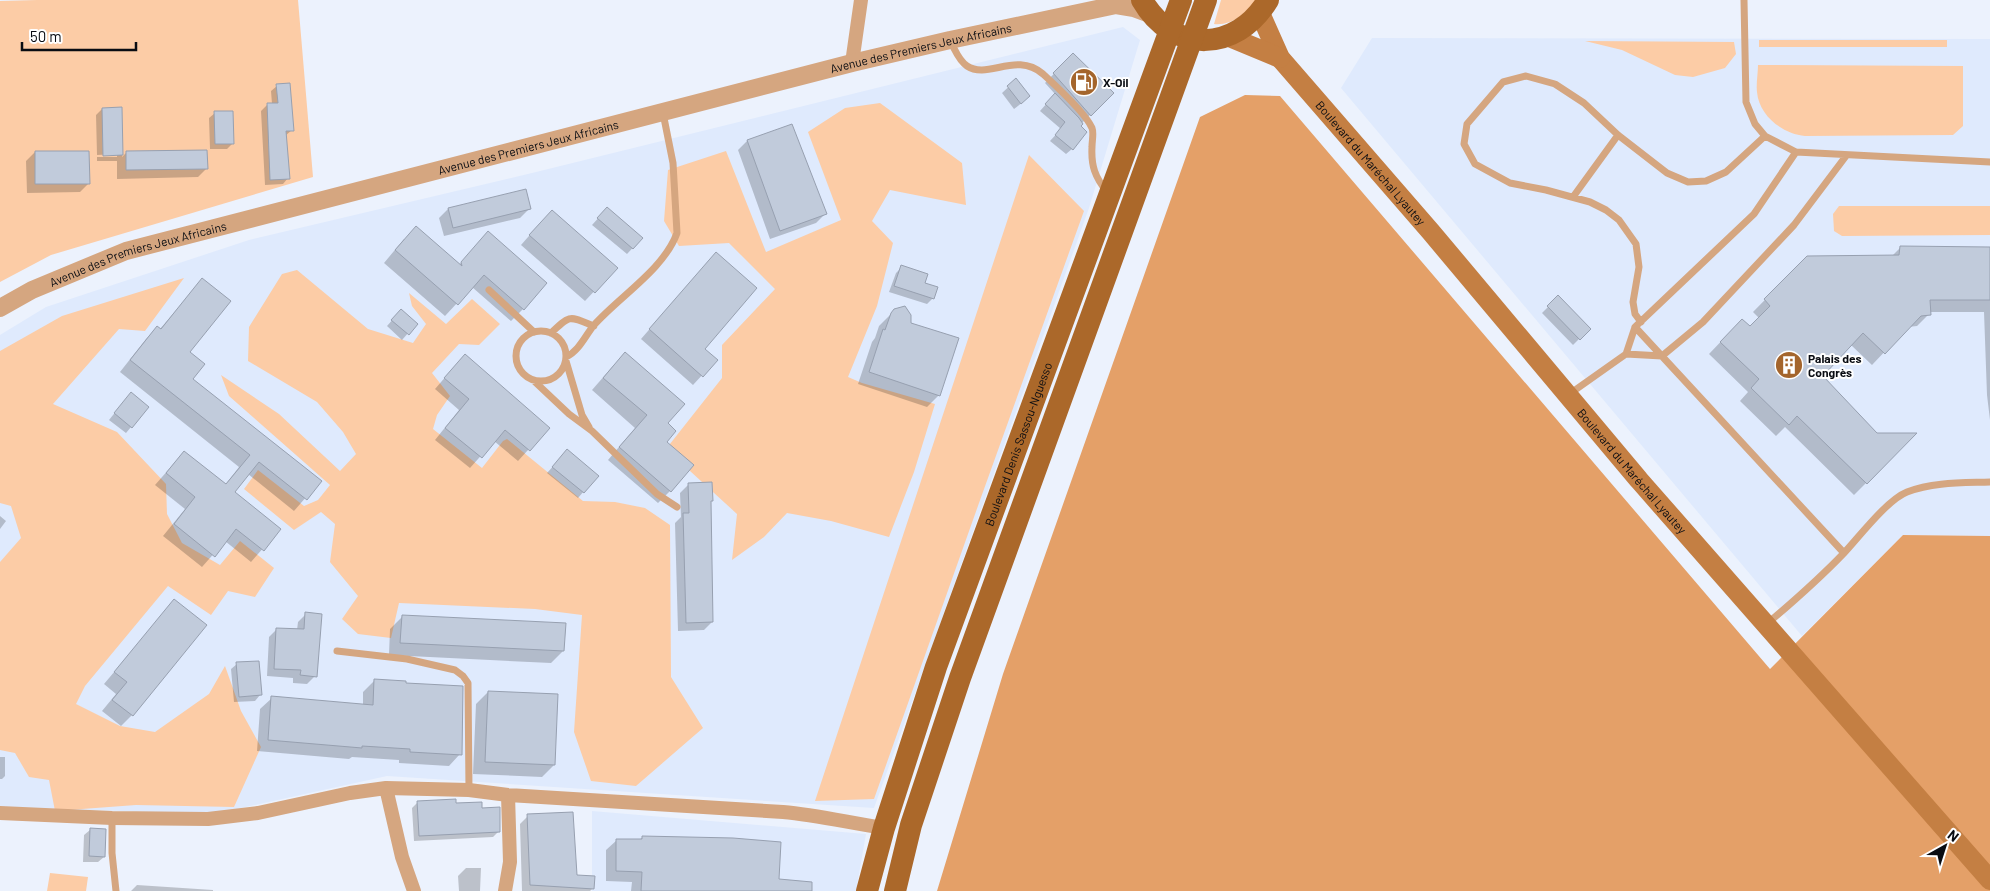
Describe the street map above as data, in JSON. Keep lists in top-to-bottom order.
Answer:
{
  "streets": {
    "main road": ["Boulevard du Maréchal Lyautey", "Boulevard Denis Sassou-Nguesso"],
    "street": ["Avenue des Premiers Jeux Africains"]
  },
  "places": {
    "fuel station": ["X-Oil"],
    "building": ["Palais des Congrès"]
  },
  "scale_bar": "50 m",
  "north": "top right"
}
